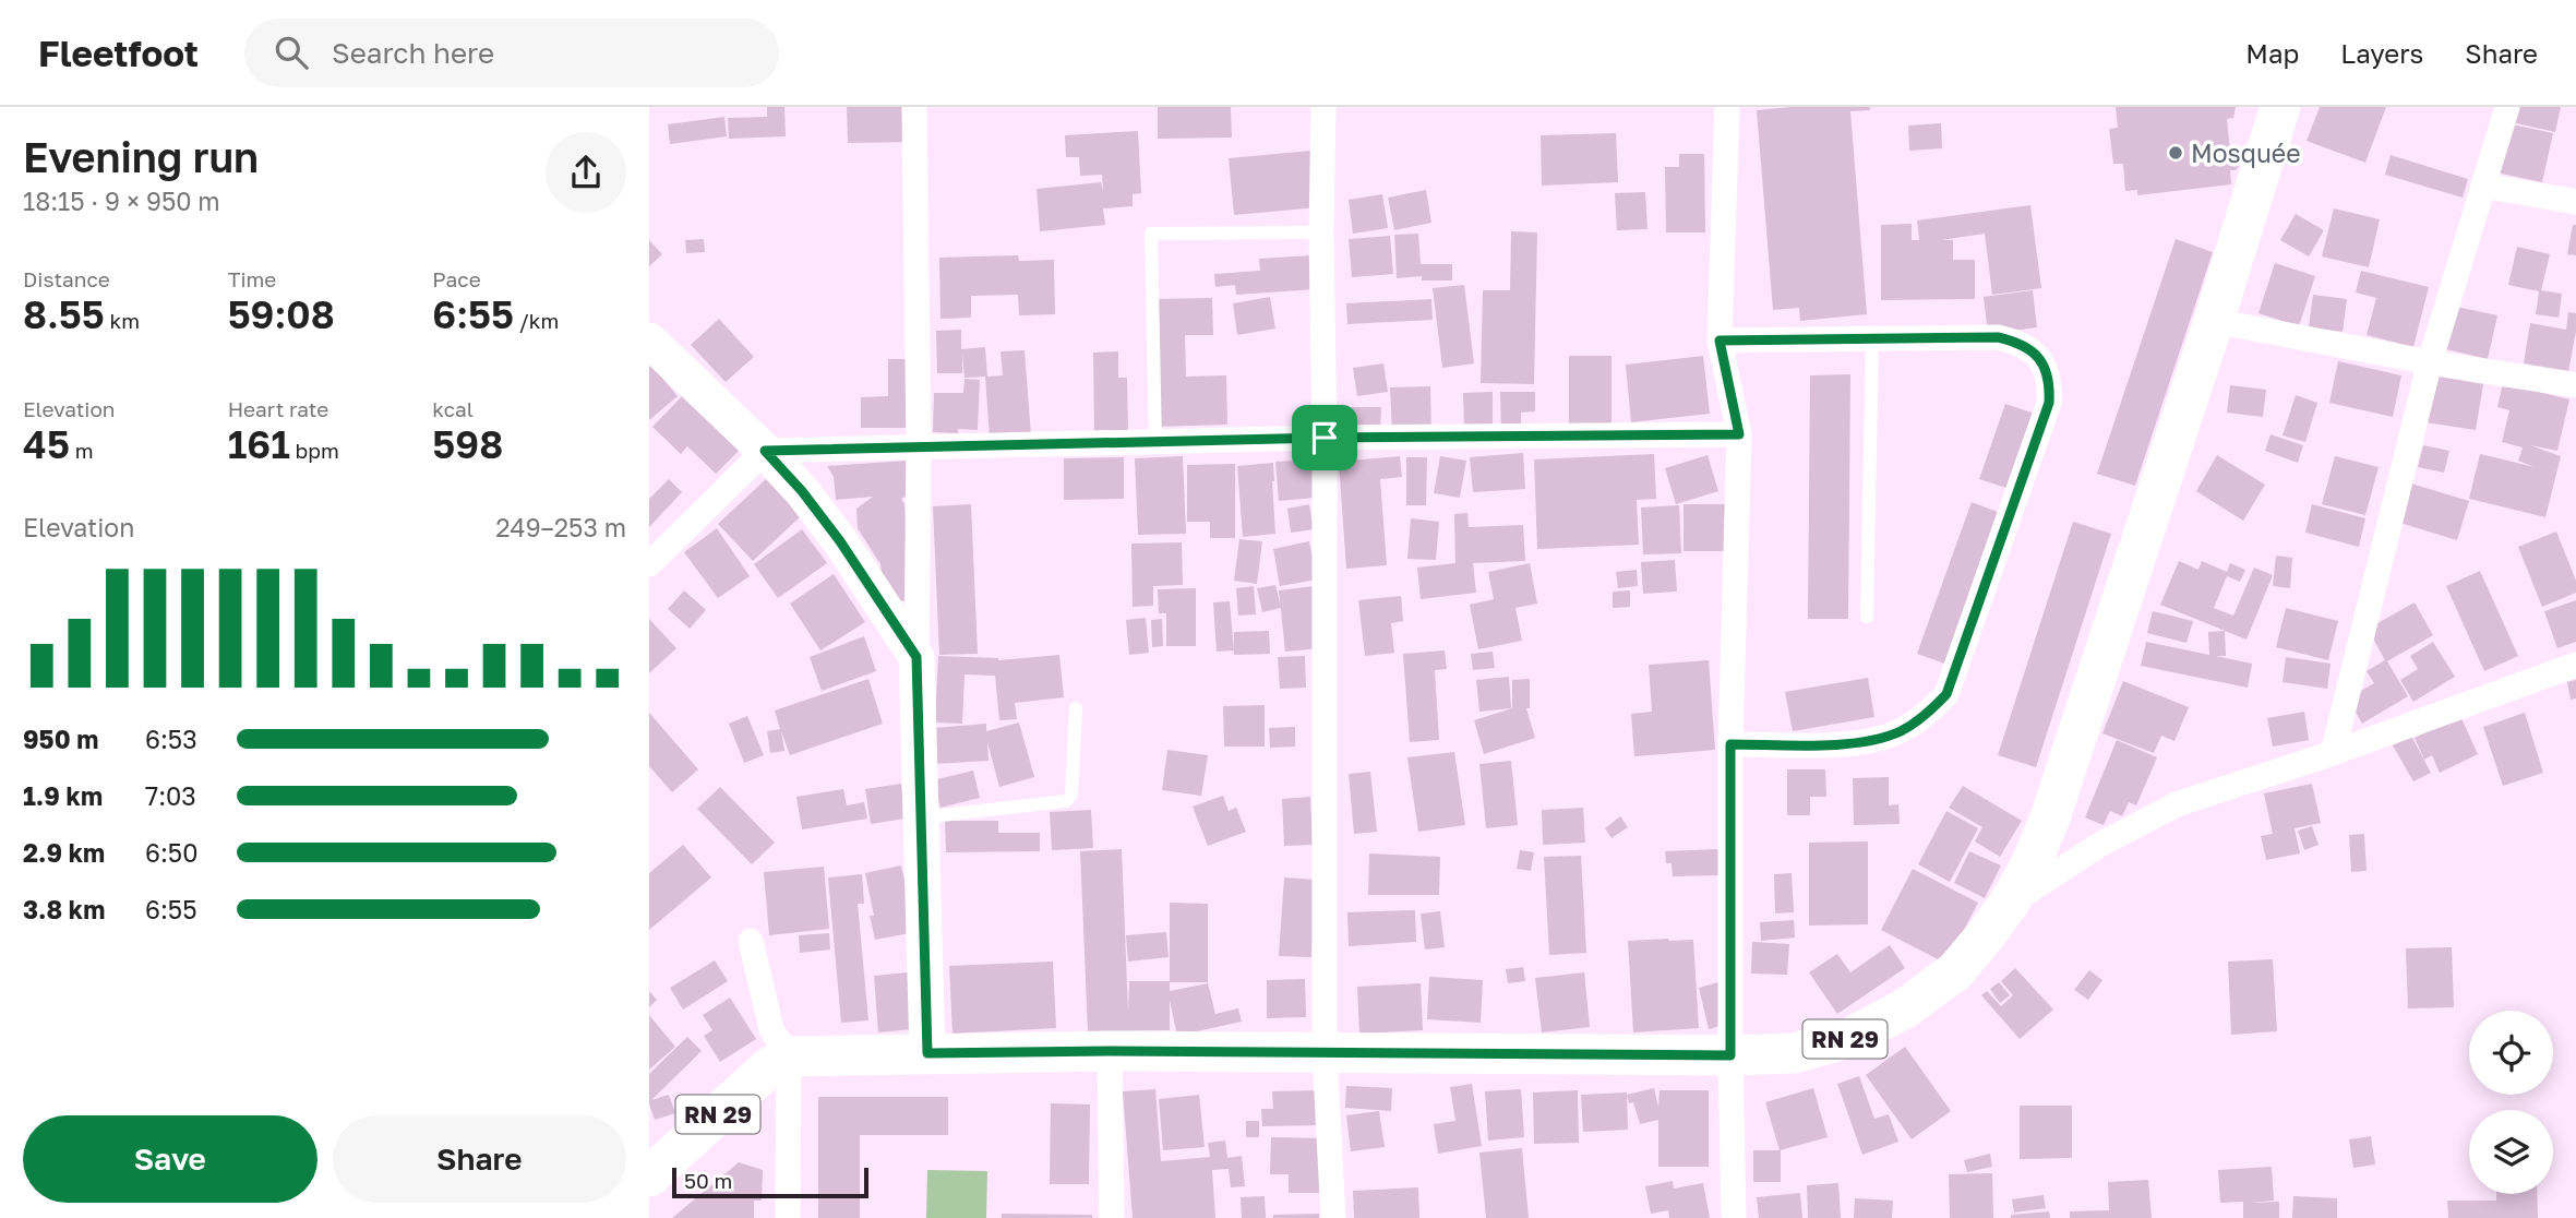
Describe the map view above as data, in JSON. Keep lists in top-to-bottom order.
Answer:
{
  "streets": {
    "main road": ["RN 29"]
  },
  "places": ["Mosquée"],
  "scale_bar": "50 m",
  "page": {
    "header": "Fleetfoot",
    "search": "Search here",
    "nav": ["Map", "Layers", "Share"],
    "heading": ["Evening run", "18:15 · 9 × 950 m"],
    "stats": [
      ["Distance", "8.55 km"],
      ["Time", "59:08"],
      ["Pace", "6:55 /km"],
      ["Elevation", "45 m"],
      ["Heart rate", "161 bpm"],
      ["kcal", "598"]
    ],
    "chart": ["Elevation", "249–253 m"],
    "list": [
      {
        "name": "950 m",
        "note": "6:53"
      },
      {
        "name": "1.9 km",
        "note": "7:03"
      },
      {
        "name": "2.9 km",
        "note": "6:50"
      },
      {
        "name": "3.8 km",
        "note": "6:55"
      }
    ],
    "buttons": ["Save", "Share"],
    "scale": "50 m"
  }
}
